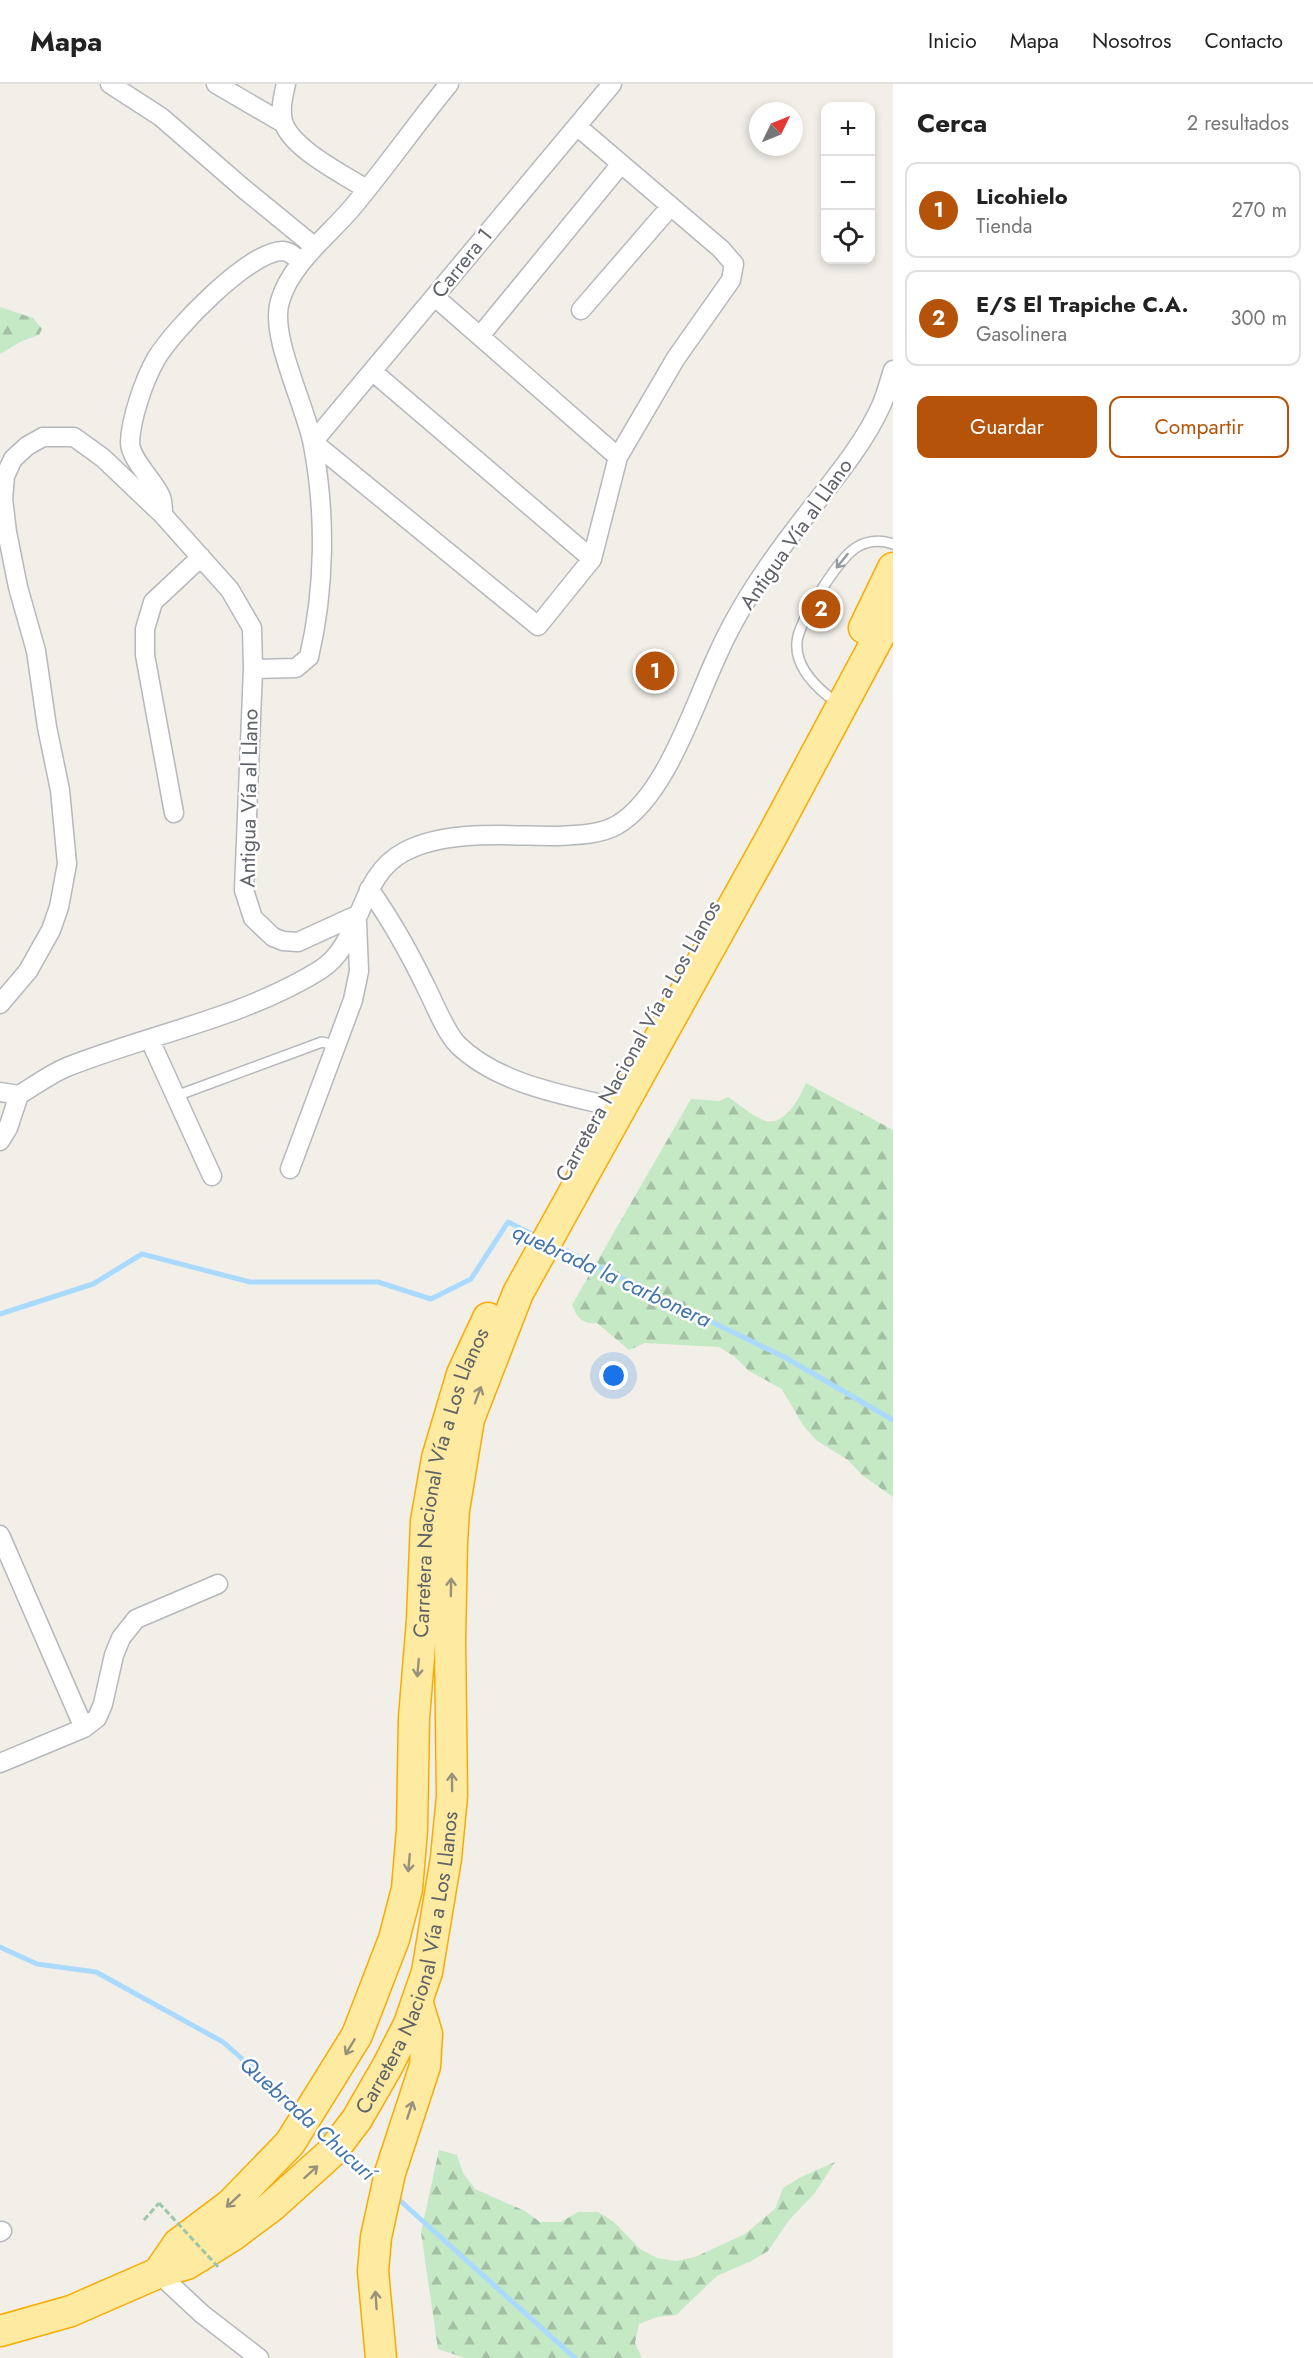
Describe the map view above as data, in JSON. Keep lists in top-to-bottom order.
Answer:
{
  "streets": {
    "highway": ["Carretera Nacional Vía a Los Llanos"],
    "street": ["Carrera 1", "Antigua Vía al Llano"]
  },
  "water": ["quebrada la carbonera", "Quebrada Chucurí"],
  "north": "top right",
  "page": {
    "header": "Mapa",
    "nav": [
      "Inicio",
      "Mapa",
      "Nosotros",
      "Contacto"
    ],
    "heading": ["Cerca", "2 resultados"],
    "map_buttons": ["+", "−"],
    "list": [
      {
        "mark": "1",
        "name": "Licohielo",
        "note": "Tienda",
        "value": "270 m"
      },
      {
        "mark": "2",
        "name": "E/S El Trapiche C.A.",
        "note": "Gasolinera",
        "value": "300 m"
      }
    ],
    "buttons": ["Guardar", "Compartir"],
    "pins": ["2", "1"]
  }
}
